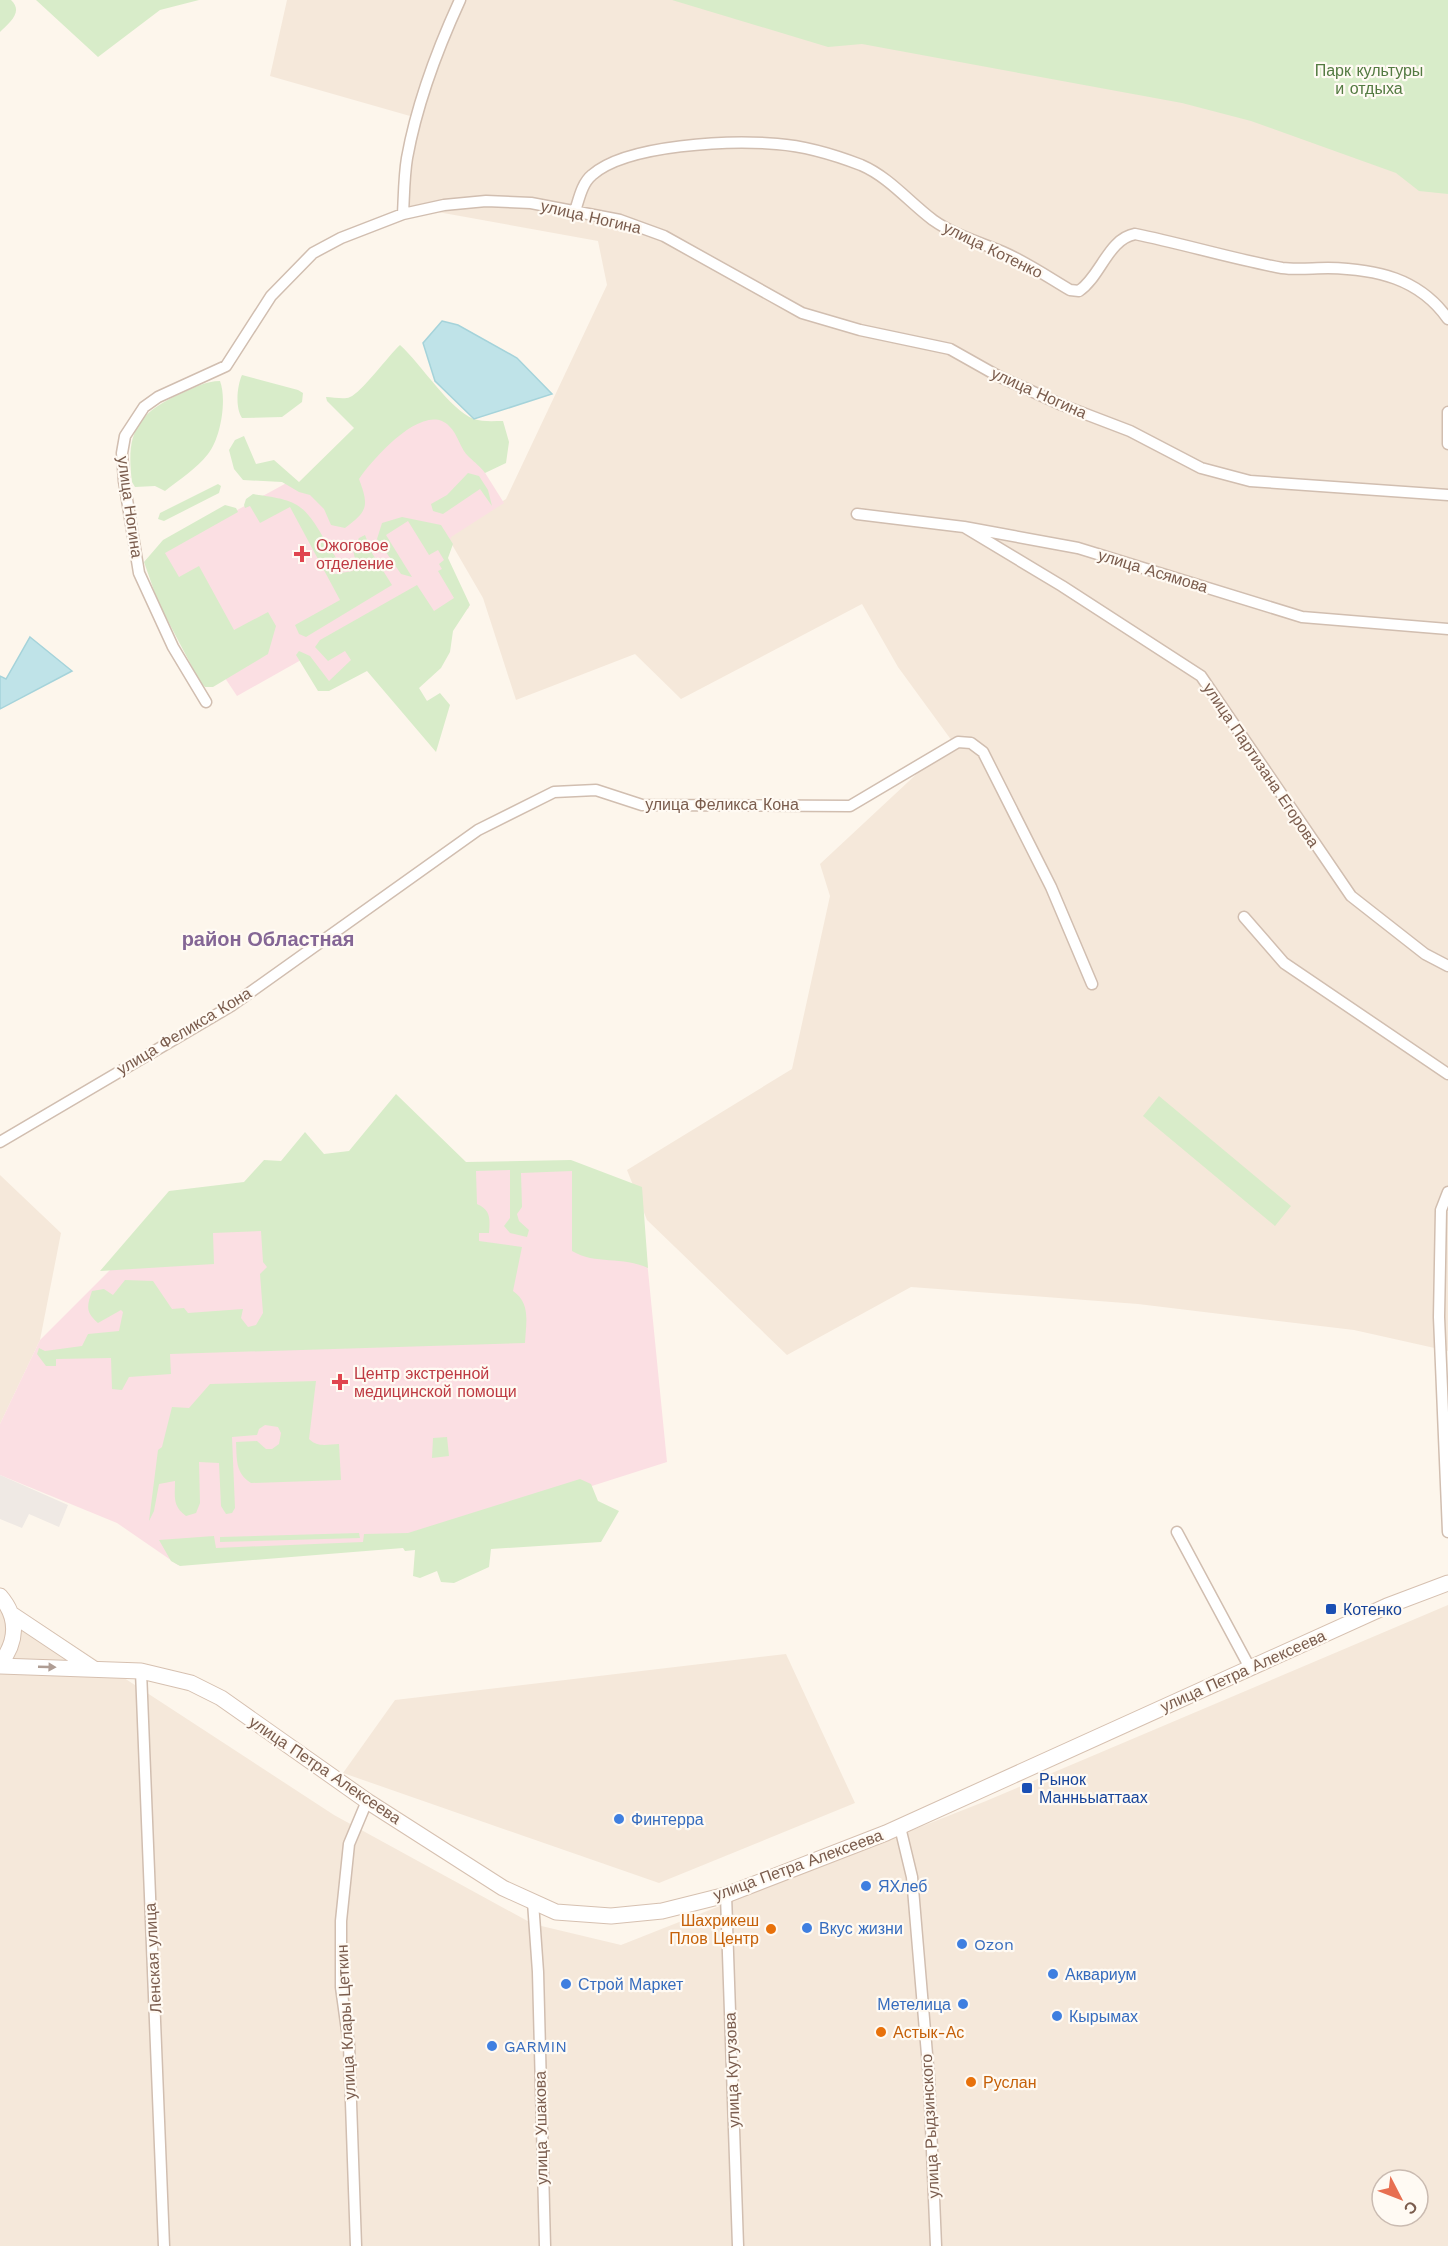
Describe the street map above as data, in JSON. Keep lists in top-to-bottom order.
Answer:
{
  "streets": {
    "street": [
      "улица Ногина",
      "улица Котенко",
      "улица Асямова",
      "улица Партизана Егорова",
      "улица Феликса Кона",
      "улица Петра Алексеева",
      "Ленская улица",
      "улица Клары Цеткин",
      "улица Кутузова",
      "улица Рыдзинского",
      "улица Ушакова"
    ]
  },
  "crossings": [
    ["улица Ногина", "улица Котенко"],
    ["улица Асямова", "улица Партизана Егорова"],
    ["улица Петра Алексеева", "Ленская улица"],
    ["улица Петра Алексеева", "улица Клары Цеткин"],
    ["улица Петра Алексеева", "улица Кутузова"],
    ["улица Петра Алексеева", "улица Рыдзинского"],
    ["улица Петра Алексеева", "улица Ушакова"]
  ],
  "districts": ["район Областная"],
  "parks": ["Парк культуры и отдыха"],
  "places": {
    "health": ["Ожоговое отделение", "Центр экстренной медицинской помощи"],
    "transit": ["Котенко", "Рынок Манньыаттаах"],
    "other": [
      "Финтерра",
      "ЯХлеб",
      "Вкус жизни",
      "Шахрикеш Плов Центр",
      "Ozon",
      "Аквариум",
      "Строй Маркет",
      "Метелица",
      "Кырымах",
      "Астык-Ас",
      "GARMIN",
      "Руслан"
    ]
  },
  "north": "bottom right"
}
